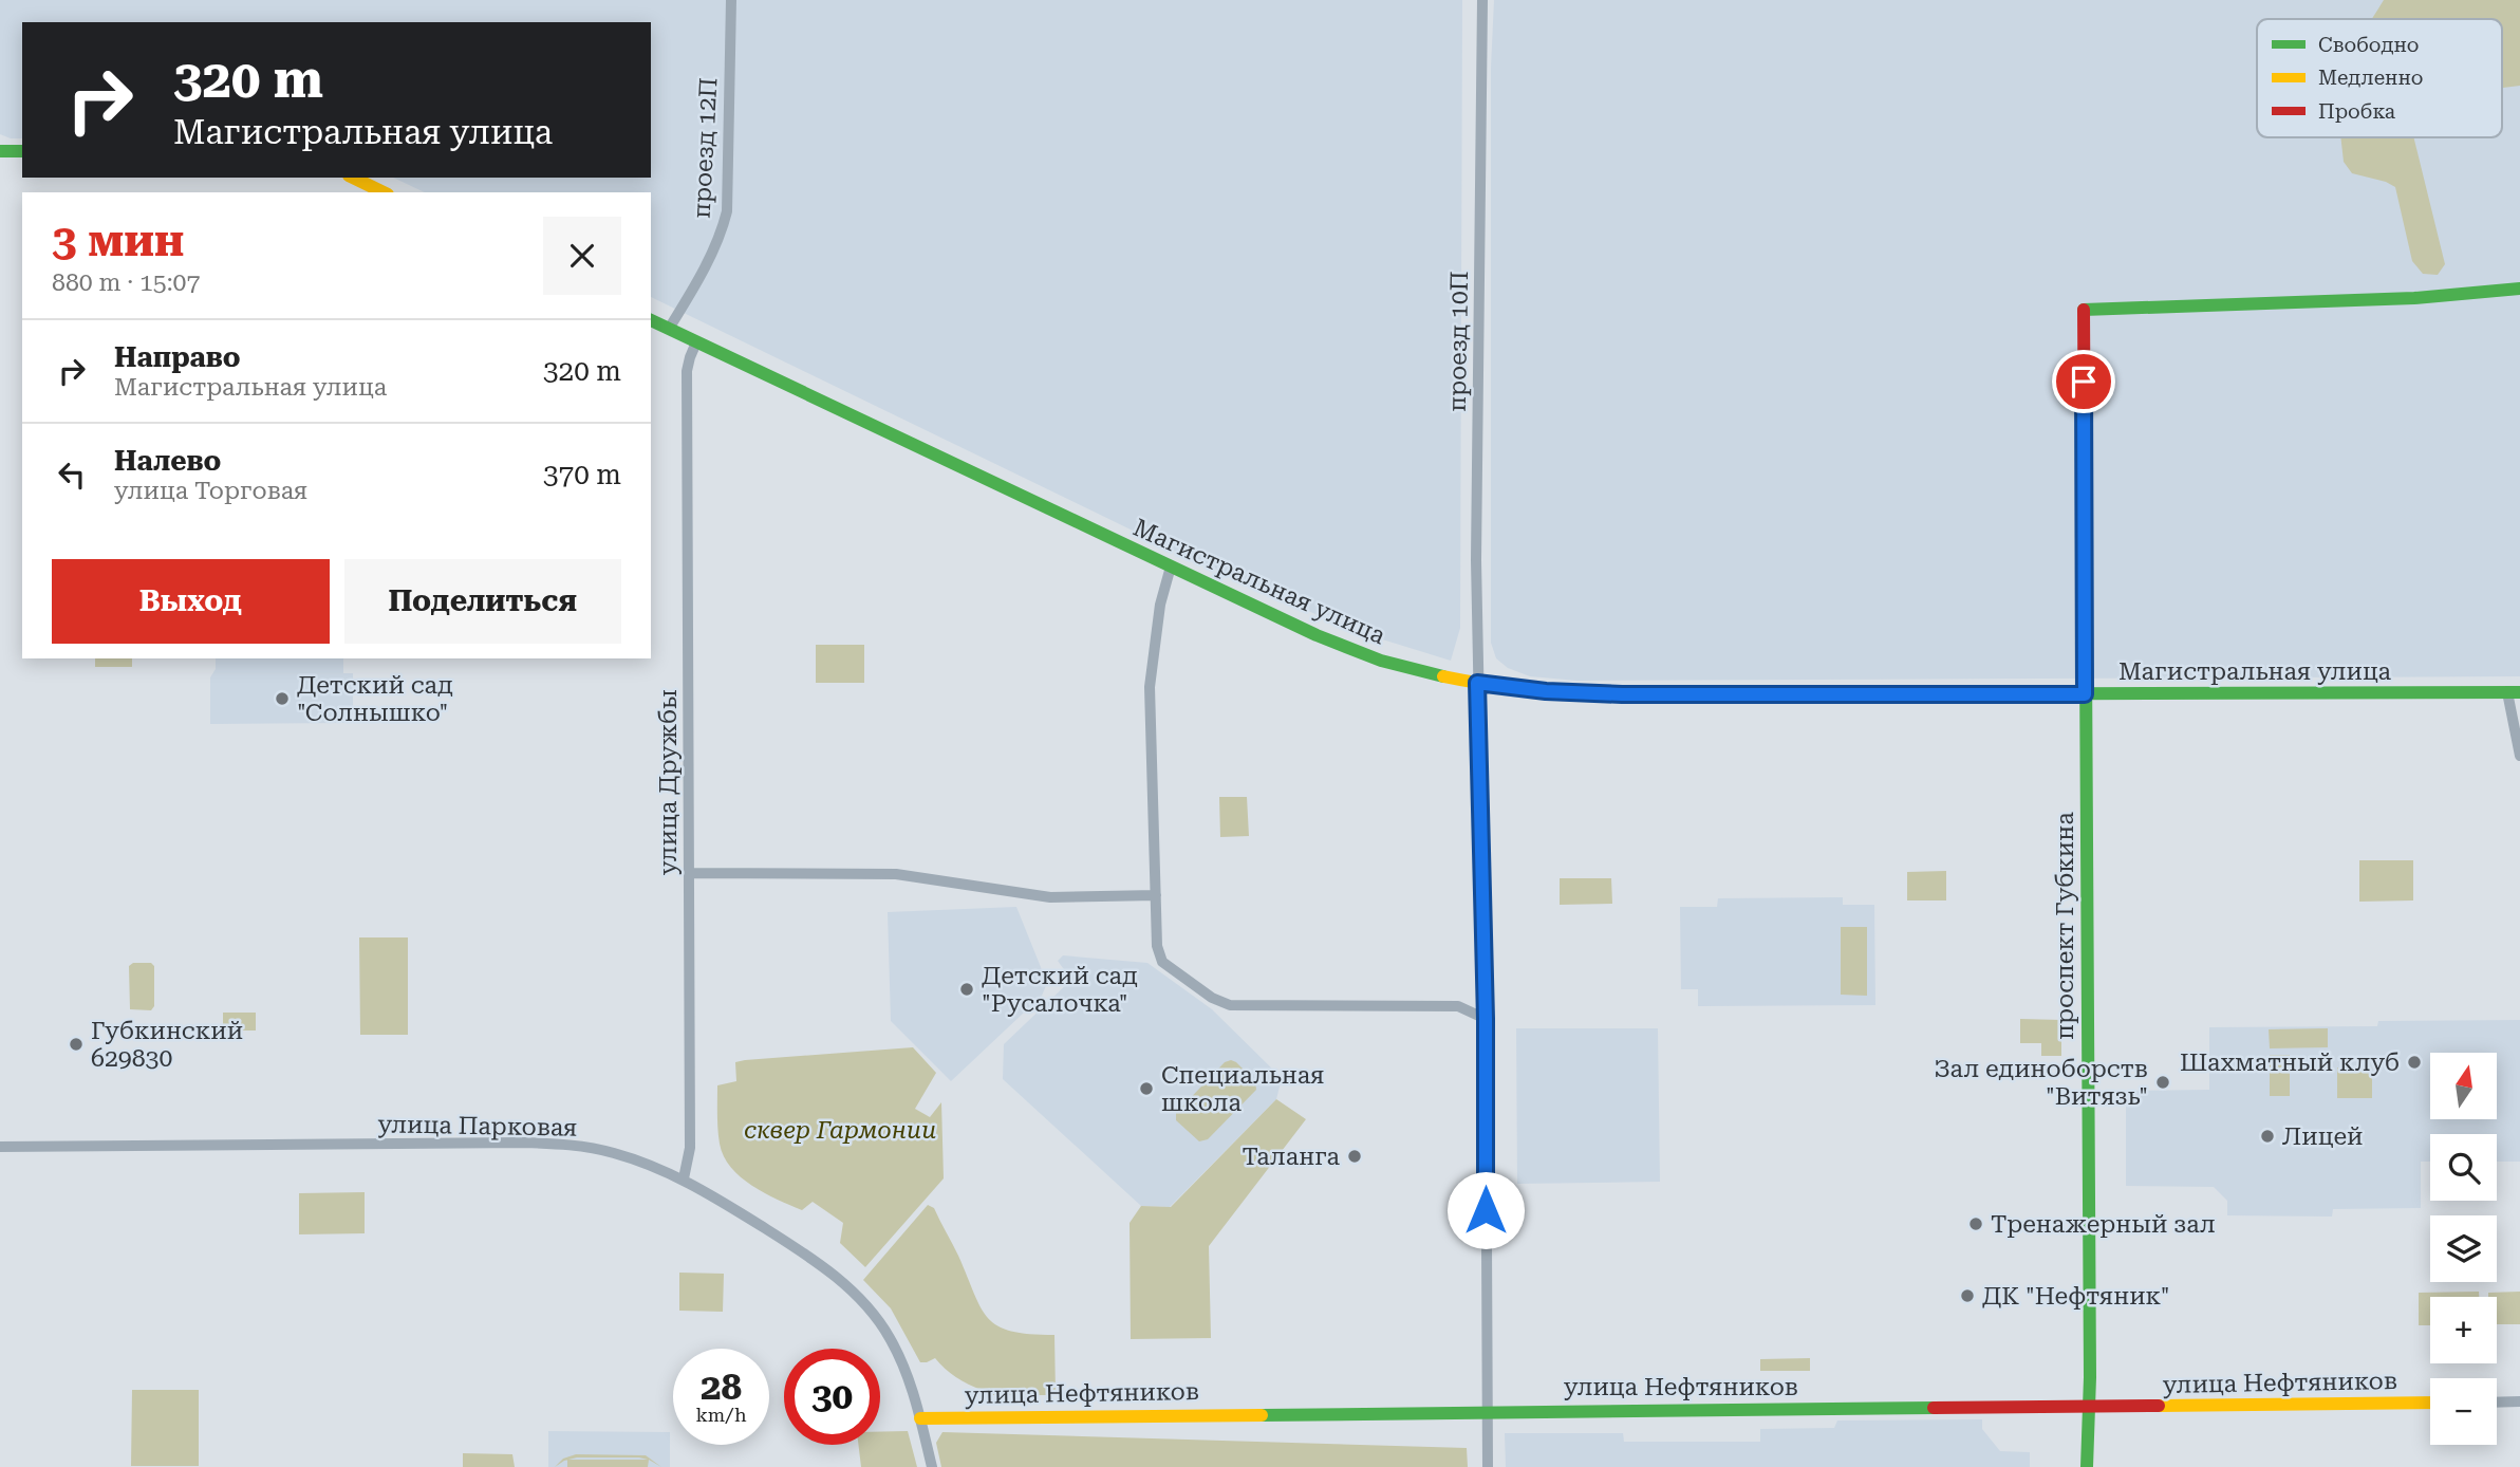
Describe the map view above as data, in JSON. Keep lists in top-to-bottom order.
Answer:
{
  "streets": {
    "street": [
      "проезд 12П",
      "проезд 10П",
      "Магистральная улица",
      "улица Дружбы",
      "проспект Губкина",
      "улица Парковая",
      "улица Нефтяников"
    ]
  },
  "crossings": [
    ["проезд 12П", "Магистральная улица"],
    ["проезд 10П", "Магистральная улица"],
    ["проезд 10П", "улица Нефтяников"],
    ["Магистральная улица", "улица Дружбы"],
    ["Магистральная улица", "проспект Губкина"],
    ["улица Дружбы", "улица Парковая"],
    ["проспект Губкина", "улица Нефтяников"],
    ["улица Парковая", "улица Нефтяников"]
  ],
  "parks": ["сквер Гармонии"],
  "places": [
    "Детский сад \"Солнышко\"",
    "Детский сад \"Русалочка\"",
    "Губкинский 629830",
    "Шахматный клуб",
    "Зал единоборств \"Витязь\"",
    "Специальная школа",
    "Лицей",
    "Таланга",
    "Тренажерный зал",
    "ДК \"Нефтяник\""
  ],
  "legend": ["Свободно", "Медленно", "Пробка"],
  "north": "top",
  "page": {
    "turn": ["320 m", "Магистральная улица"],
    "heading": ["3 мин", "880 m · 15:07"],
    "list": [
      {
        "name": "Направо",
        "note": "Магистральная улица",
        "value": "320 m"
      },
      {
        "name": "Налево",
        "note": "улица Торговая",
        "value": "370 m"
      }
    ],
    "buttons": ["Выход", "Поделиться"],
    "map_buttons": ["+", "−"],
    "speed": "28 km/h",
    "limit": "30"
  }
}
